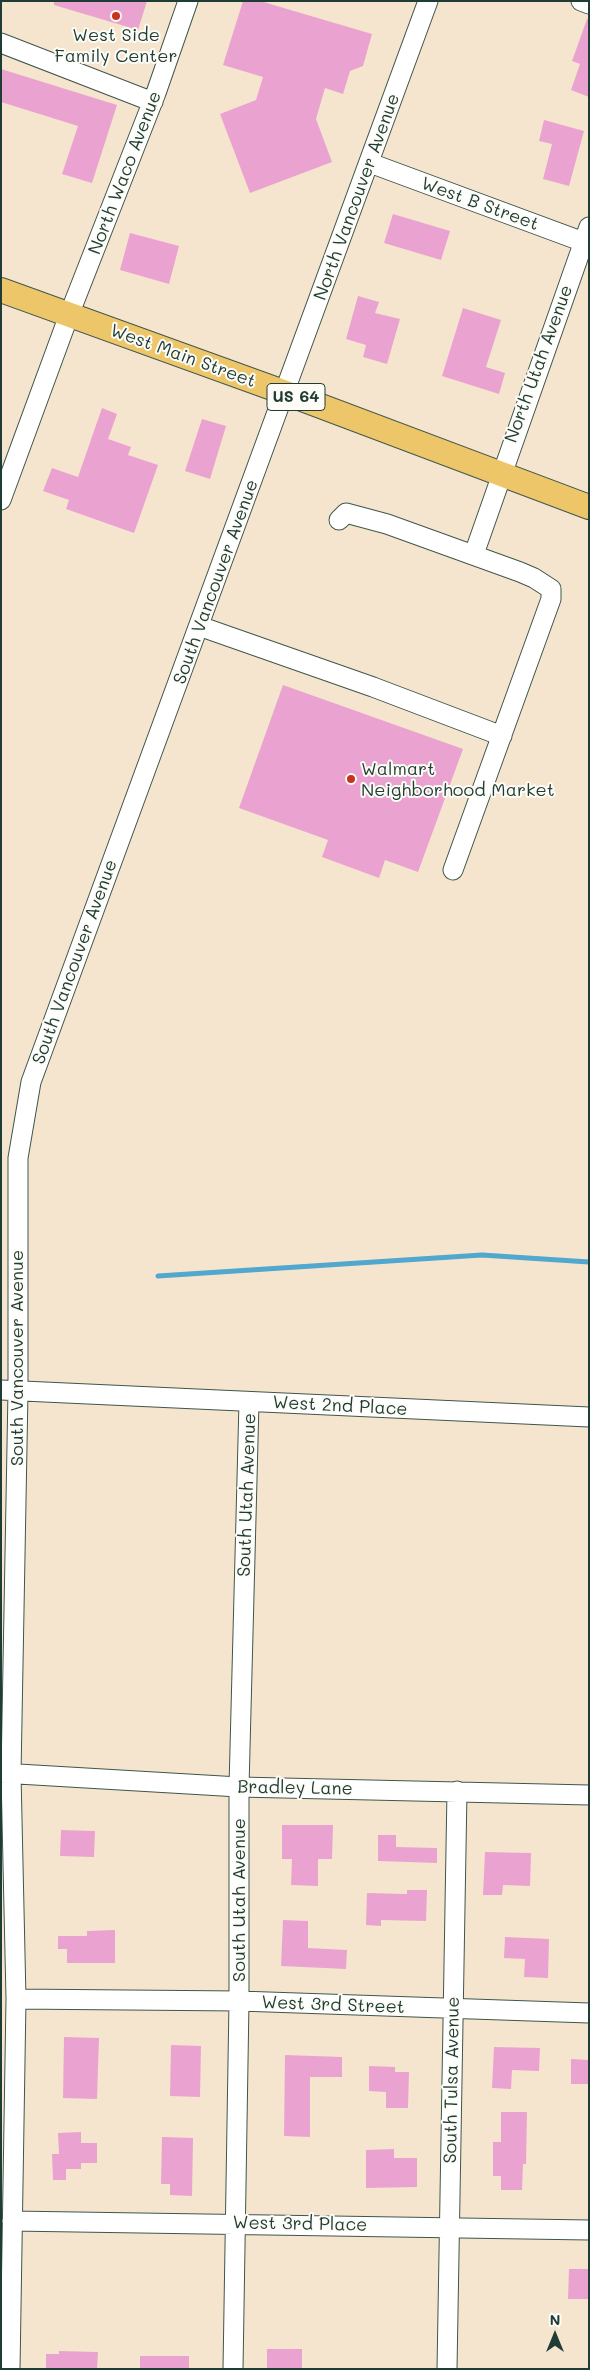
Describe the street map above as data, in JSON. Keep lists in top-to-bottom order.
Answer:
{
  "streets": {
    "main road": ["West Main Street", "US 64"],
    "street": [
      "North Waco Avenue",
      "North Vancouver Avenue",
      "West B Street",
      "North Utah Avenue",
      "South Vancouver Avenue",
      "West 2nd Place",
      "South Utah Avenue",
      "Bradley Lane",
      "West 3rd Street",
      "South Tulsa Avenue",
      "West 3rd Place"
    ]
  },
  "crossings": [
    ["North Waco Avenue", "West Main Street"],
    ["North Vancouver Avenue", "West B Street"],
    ["North Vancouver Avenue", "West Main Street"],
    ["North Vancouver Avenue", "South Vancouver Avenue"],
    ["West B Street", "North Utah Avenue"],
    ["West Main Street", "North Utah Avenue"],
    ["West Main Street", "South Vancouver Avenue"],
    ["South Vancouver Avenue", "West 2nd Place"],
    ["South Vancouver Avenue", "Bradley Lane"],
    ["South Vancouver Avenue", "West 3rd Street"],
    ["South Vancouver Avenue", "West 3rd Place"],
    ["West 2nd Place", "South Utah Avenue"],
    ["South Utah Avenue", "Bradley Lane"],
    ["South Utah Avenue", "West 3rd Street"],
    ["South Utah Avenue", "West 3rd Place"],
    ["Bradley Lane", "South Tulsa Avenue"],
    ["West 3rd Street", "South Tulsa Avenue"],
    ["South Tulsa Avenue", "West 3rd Place"]
  ],
  "places": ["West Side Family Center", "Walmart Neighborhood Market"],
  "north": "top"
}
